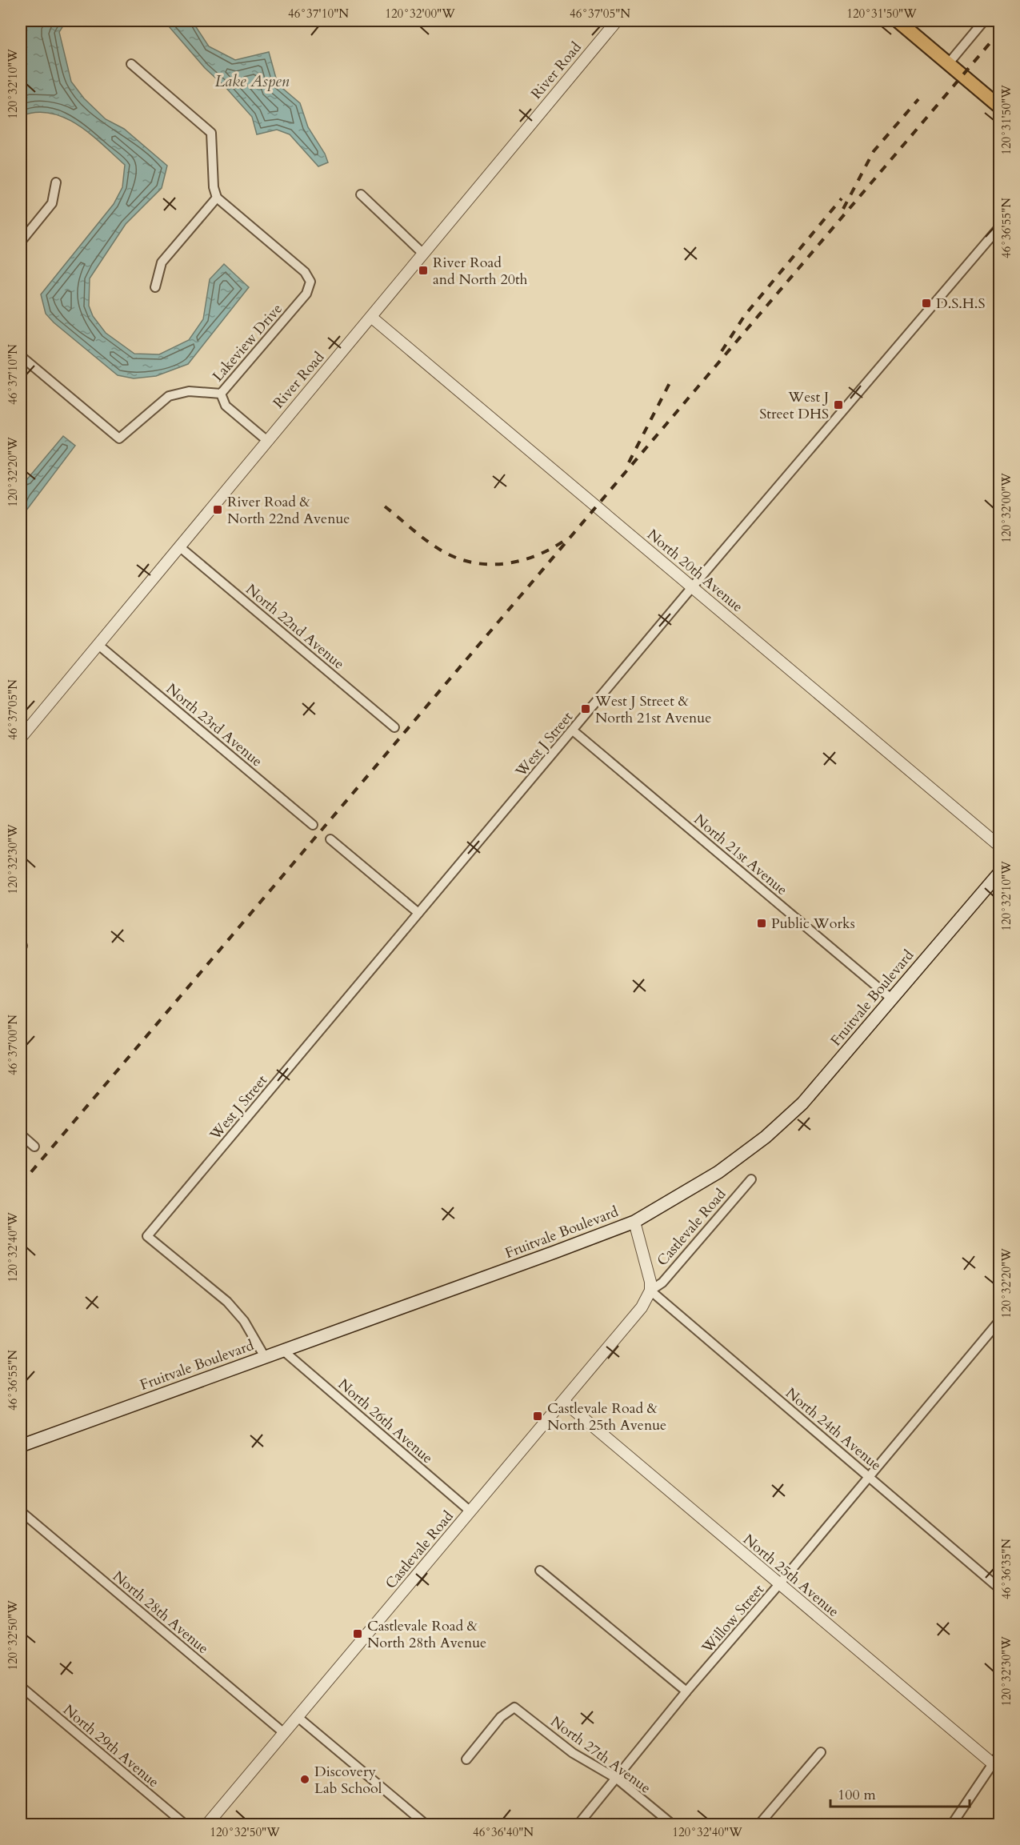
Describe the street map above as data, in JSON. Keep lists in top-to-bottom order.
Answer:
{
  "streets": {
    "main road": ["Fruitvale Boulevard"],
    "street": [
      "River Road",
      "Lakeview Drive",
      "North 20th Avenue",
      "North 22nd Avenue",
      "North 23rd Avenue",
      "West J Street",
      "North 21st Avenue",
      "Castlevale Road",
      "North 26th Avenue",
      "North 24th Avenue",
      "North 25th Avenue",
      "North 28th Avenue",
      "Willow Street",
      "North 29th Avenue",
      "North 27th Avenue"
    ]
  },
  "crossings": [
    ["River Road", "North 20th Avenue"],
    ["River Road", "North 22nd Avenue"],
    ["River Road", "North 23rd Avenue"],
    ["North 20th Avenue", "West J Street"],
    ["West J Street", "North 21st Avenue"],
    ["West J Street", "Fruitvale Boulevard"],
    ["North 21st Avenue", "Fruitvale Boulevard"],
    ["Fruitvale Boulevard", "Castlevale Road"],
    ["Fruitvale Boulevard", "North 26th Avenue"],
    ["Castlevale Road", "North 26th Avenue"],
    ["Castlevale Road", "North 24th Avenue"],
    ["Castlevale Road", "North 25th Avenue"],
    ["Castlevale Road", "North 28th Avenue"],
    ["North 24th Avenue", "Willow Street"],
    ["North 25th Avenue", "Willow Street"],
    ["Willow Street", "North 27th Avenue"]
  ],
  "water": ["Lake Aspen"],
  "places": {
    "transit": [
      "River Road and North 20th",
      "D.S.H.S",
      "West J Street DHS",
      "River Road & North 22nd Avenue",
      "West J Street & North 21st Avenue",
      "Public Works",
      "Castlevale Road & North 25th Avenue",
      "Castlevale Road & North 28th Avenue"
    ],
    "other": ["Discovery Lab School"]
  },
  "scale_bar": "100 m",
  "coordinates": [
    "46°37'10\"N",
    "120°32'00\"W",
    "46°37'05\"N",
    "120°31'50\"W",
    "120°32'10\"W",
    "46°36'55\"N",
    "120°32'20\"W",
    "120°32'30\"W",
    "46°37'00\"N",
    "120°32'40\"W",
    "46°36'35\"N",
    "120°32'50\"W",
    "46°36'40\"N"
  ]
}
